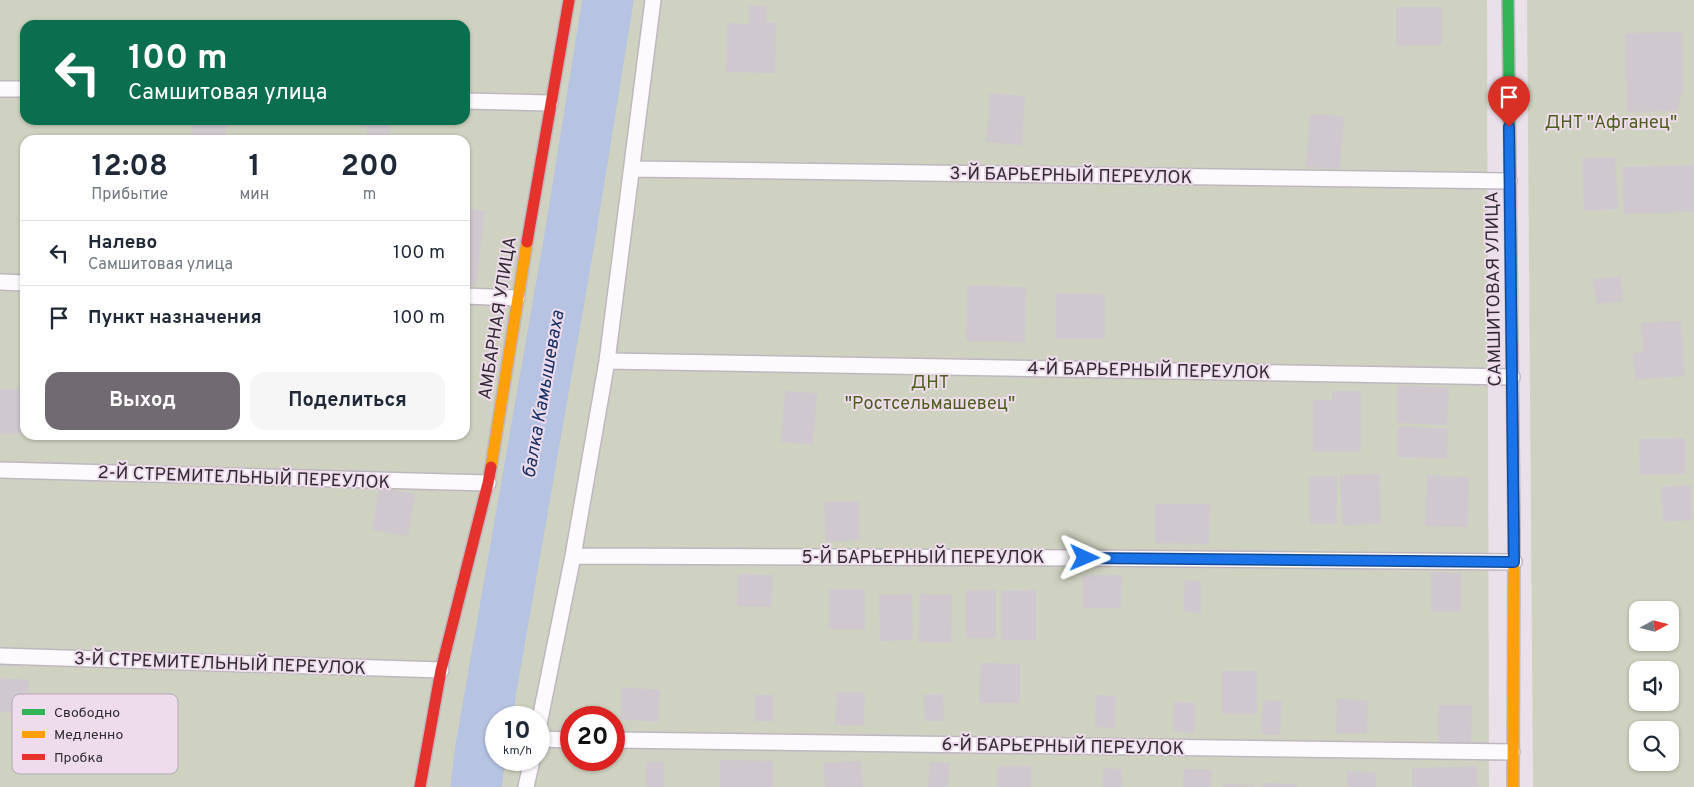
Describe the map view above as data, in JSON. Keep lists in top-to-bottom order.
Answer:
{
  "streets": {
    "street": ["САМШИТОВАЯ УЛИЦА", "АМБАРНАЯ УЛИЦА"],
    "lane": [
      "3-Й БАРЬЕРНЫЙ ПЕРЕУЛОК",
      "4-Й БАРЬЕРНЫЙ ПЕРЕУЛОК",
      "2-Й СТРЕМИТЕЛЬНЫЙ ПЕРЕУЛОК",
      "5-Й БАРЬЕРНЫЙ ПЕРЕУЛОК",
      "3-Й СТРЕМИТЕЛЬНЫЙ ПЕРЕУЛОК",
      "6-Й БАРЬЕРНЫЙ ПЕРЕУЛОК"
    ]
  },
  "crossings": [
    ["3-Й БАРЬЕРНЫЙ ПЕРЕУЛОК", "САМШИТОВАЯ УЛИЦА"],
    ["САМШИТОВАЯ УЛИЦА", "4-Й БАРЬЕРНЫЙ ПЕРЕУЛОК"],
    ["САМШИТОВАЯ УЛИЦА", "5-Й БАРЬЕРНЫЙ ПЕРЕУЛОК"],
    ["САМШИТОВАЯ УЛИЦА", "6-Й БАРЬЕРНЫЙ ПЕРЕУЛОК"],
    ["АМБАРНАЯ УЛИЦА", "2-Й СТРЕМИТЕЛЬНЫЙ ПЕРЕУЛОК"],
    ["АМБАРНАЯ УЛИЦА", "3-Й СТРЕМИТЕЛЬНЫЙ ПЕРЕУЛОК"]
  ],
  "water": ["балка Камышеваха"],
  "parks": ["ДНТ \"Афганец\"", "ДНТ \"Ростсельмашевец\""],
  "legend": ["Свободно", "Медленно", "Пробка"],
  "north": "right",
  "page": {
    "turn": ["100 m", "Самшитовая улица"],
    "eta": [
      "12:08",
      "Прибытие",
      "1",
      "мин",
      "200",
      "m"
    ],
    "list": [
      {
        "name": "Налево",
        "note": "Самшитовая улица",
        "value": "100 m"
      },
      {
        "name": "Пункт назначения",
        "value": "100 m"
      }
    ],
    "buttons": ["Выход", "Поделиться"],
    "speed": "10 km/h",
    "limit": "20"
  }
}
